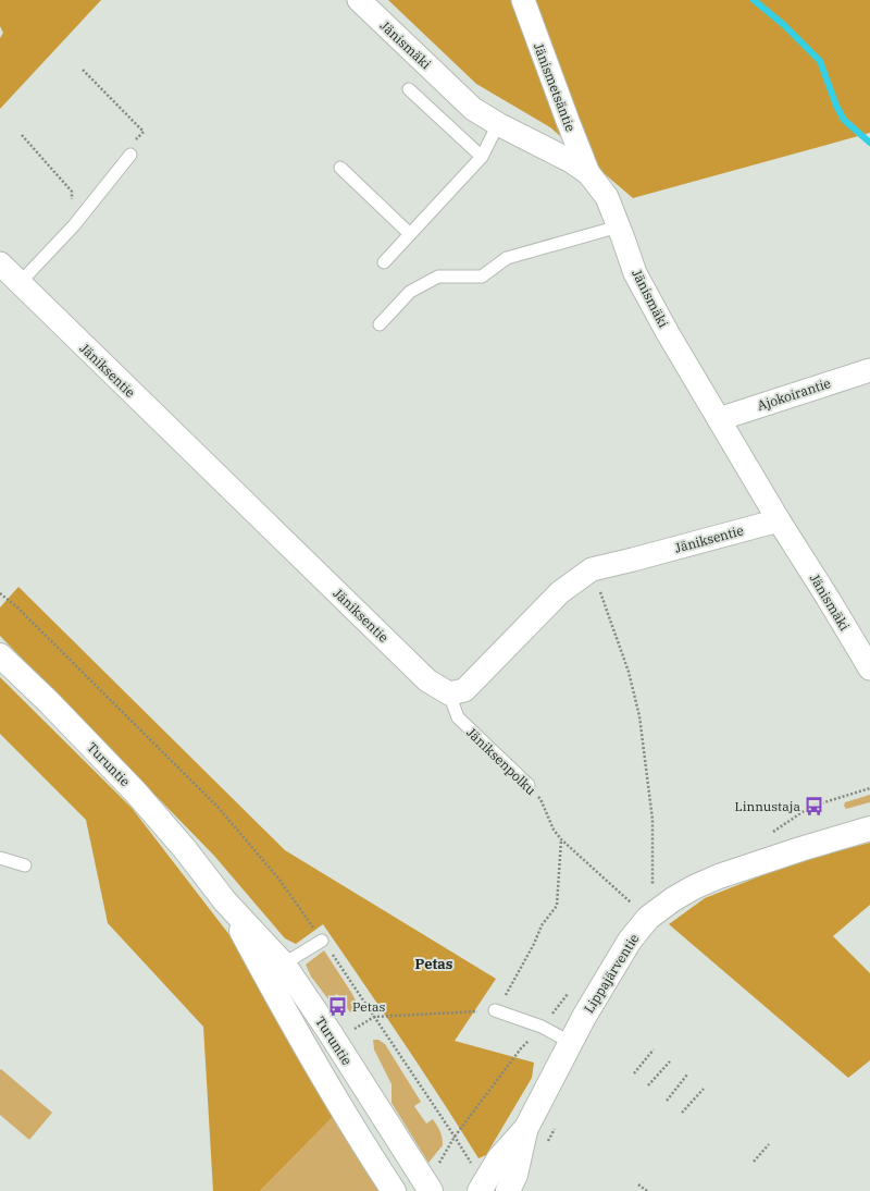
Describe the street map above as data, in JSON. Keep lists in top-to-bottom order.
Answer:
{
  "streets": {
    "main road": ["Turuntie", "Lippajärventie"],
    "street": [
      "Jänismäki",
      "Jänismetsäntie",
      "Jäniksentie",
      "Ajokoirantie"
    ],
    "lane": ["Jäniksenpolku"]
  },
  "crossings": [
    ["Jänismäki", "Jänismetsäntie"],
    ["Jänismäki", "Jäniksentie"],
    ["Jänismäki", "Ajokoirantie"],
    ["Jäniksentie", "Jäniksenpolku"],
    ["Jäniksenpolku", "Lippajärventie"]
  ],
  "districts": ["Petas"],
  "places": {
    "bus stop": ["Linnustaja", "Petas"]
  }
}
